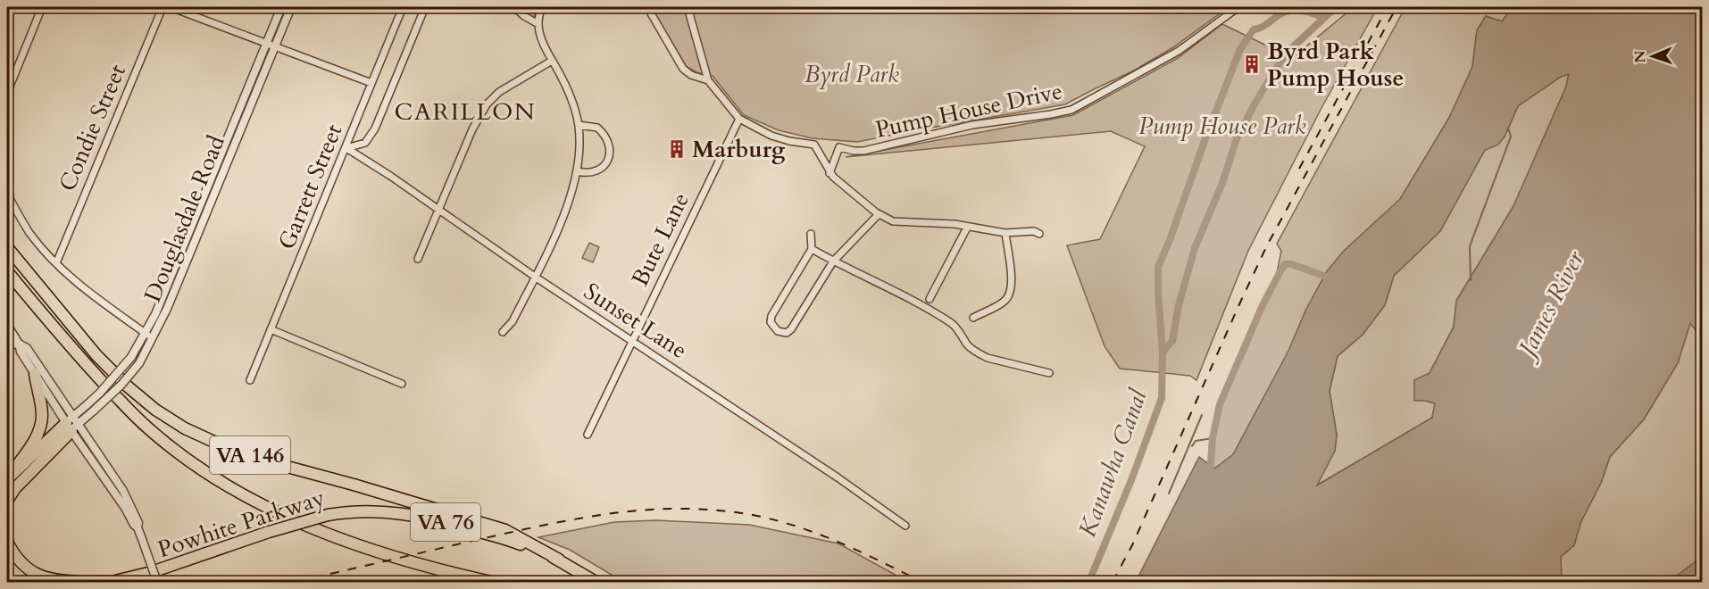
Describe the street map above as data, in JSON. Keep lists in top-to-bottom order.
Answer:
{
  "streets": {
    "highway": ["VA 146", "VA 76", "Powhite Parkway"],
    "street": [
      "Pump House Drive",
      "Condie Street",
      "Garrett Street",
      "Douglasdale Road",
      "Bute Lane",
      "Sunset Lane"
    ]
  },
  "crossings": [
    ["Garrett Street", "Sunset Lane"],
    ["Bute Lane", "Sunset Lane"],
    ["VA 146", "Powhite Parkway"]
  ],
  "districts": ["CARILLON"],
  "water": ["James River", "Kanawha Canal"],
  "parks": ["Byrd Park", "Pump House Park"],
  "places": {
    "building": ["Byrd Park Pump House", "Marburg"]
  },
  "north": "left"
}
